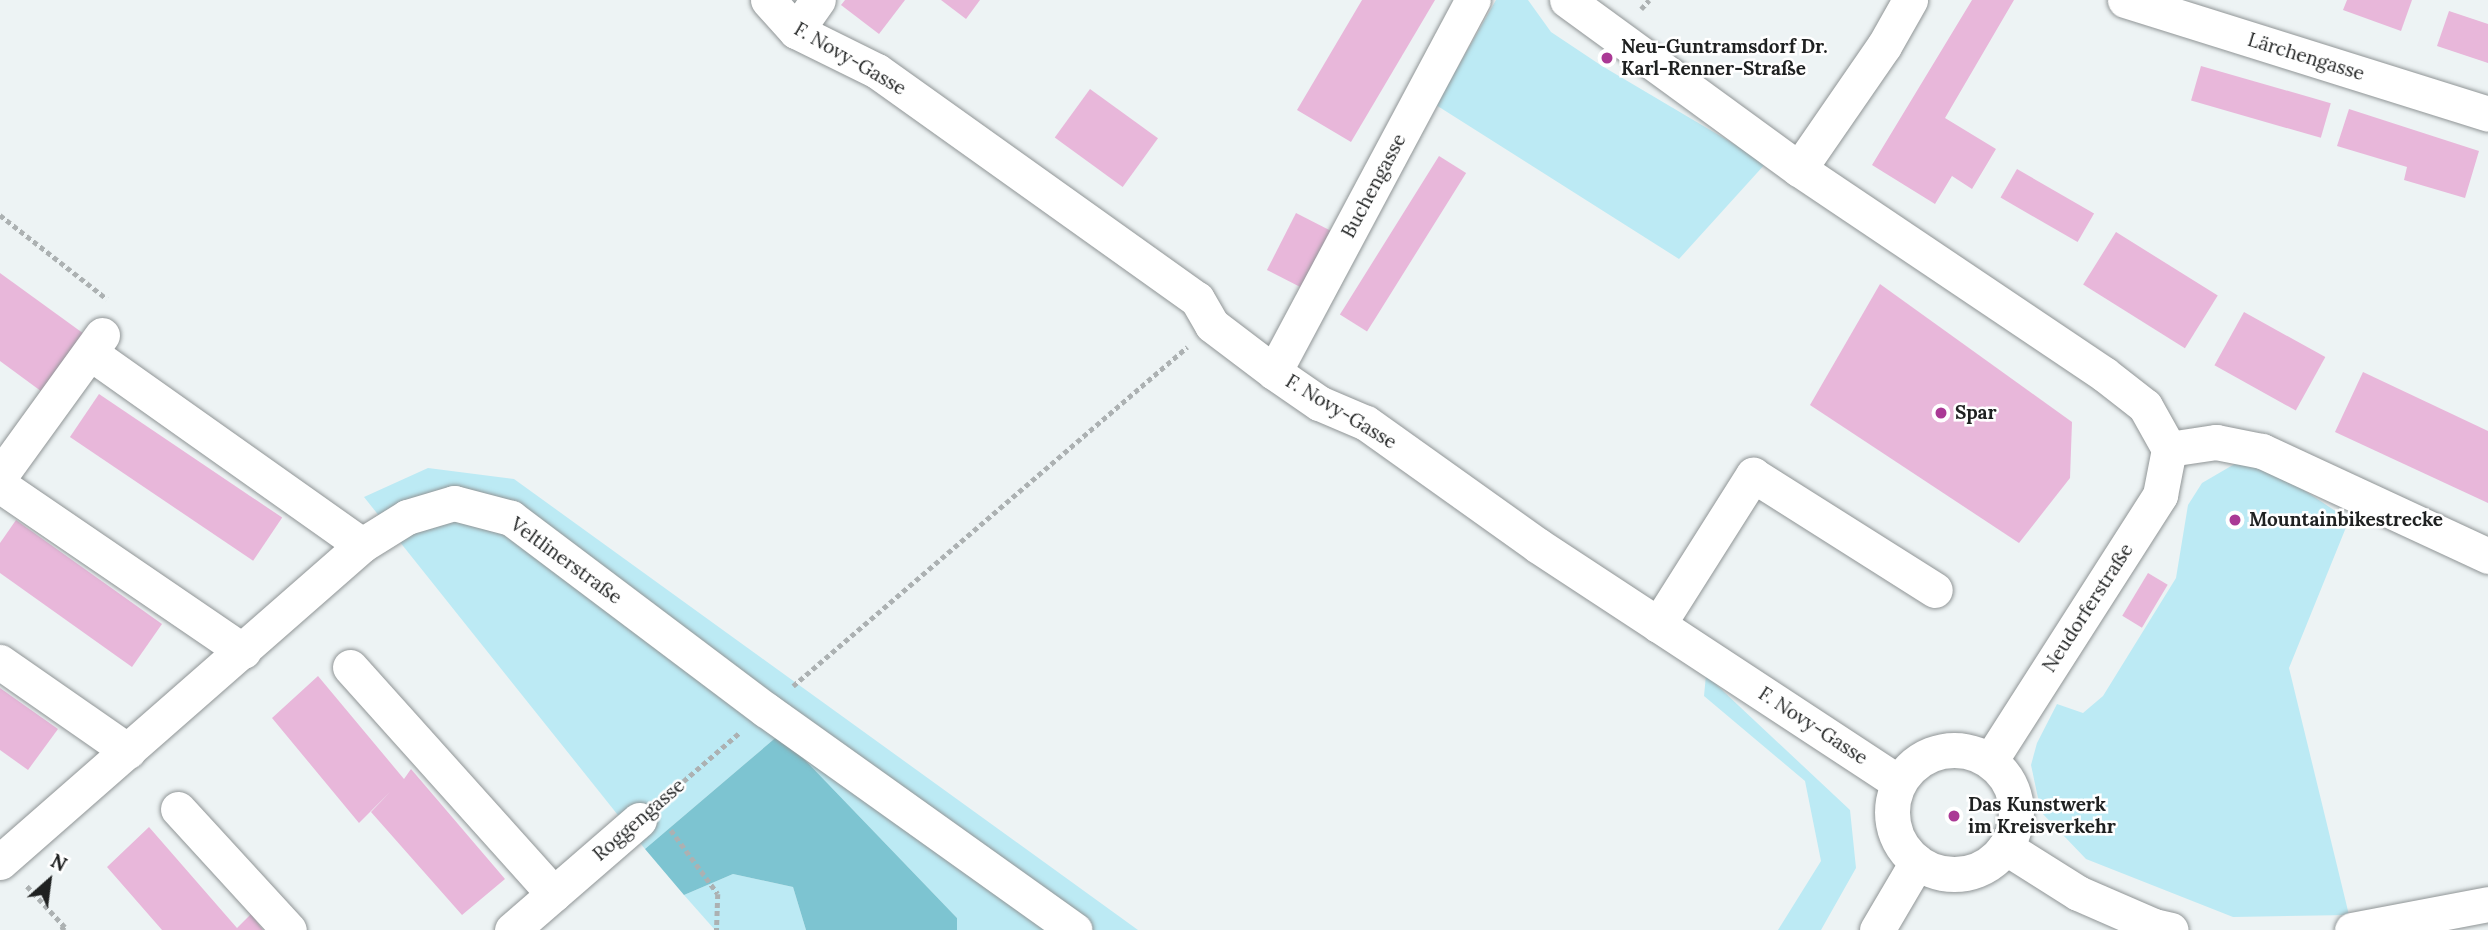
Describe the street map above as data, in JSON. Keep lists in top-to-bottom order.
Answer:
{
  "streets": {
    "street": [
      "Lärchengasse",
      "F. Novy-Gasse",
      "Buchengasse",
      "Veltlinerstraße",
      "Neudorferstraße",
      "Roggengasse"
    ]
  },
  "crossings": [
    ["F. Novy-Gasse", "Buchengasse"],
    ["F. Novy-Gasse", "Neudorferstraße"],
    ["F. Novy-Gasse", "Roggengasse"],
    ["Veltlinerstraße", "Roggengasse"]
  ],
  "places": [
    "Neu-Guntramsdorf Dr. Karl-Renner-Straße",
    "Spar",
    "Mountainbikestrecke",
    "Das Kunstwerk im Kreisverkehr"
  ],
  "north": "top right"
}
